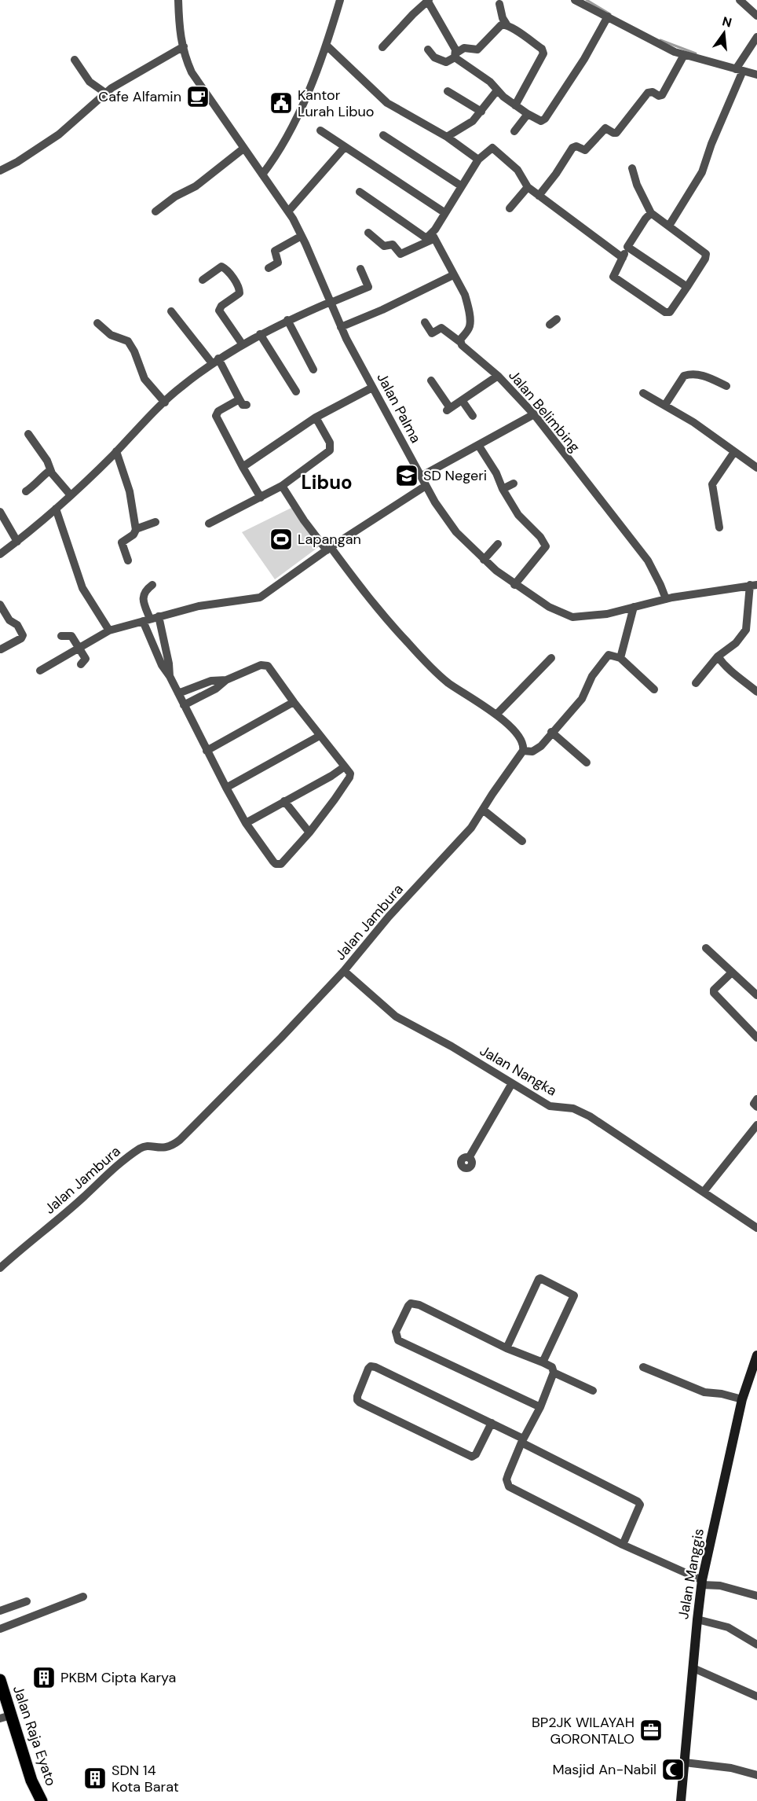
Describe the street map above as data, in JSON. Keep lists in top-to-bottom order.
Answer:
{
  "streets": {
    "main road": ["Jalan Raja Eyato"],
    "street": [
      "Jalan Palma",
      "Jalan Belimbing",
      "Jalan Jambura",
      "Jalan Nangka",
      "Jalan Manggis"
    ]
  },
  "crossings": [
    ["Jalan Palma", "Jalan Belimbing"],
    ["Jalan Jambura", "Jalan Nangka"]
  ],
  "districts": ["Libuo"],
  "places": {
    "cafe": ["Cafe Alfamin"],
    "public building": ["Kantor Lurah Libuo"],
    "school or university": ["SD Negeri"],
    "sports": ["Lapangan"],
    "building": ["PKBM Cipta Karya", "SDN 14 Kota Barat"],
    "office": ["BP2JK WILAYAH GORONTALO"],
    "mosque": ["Masjid An-Nabil"]
  },
  "north": "top"
}
